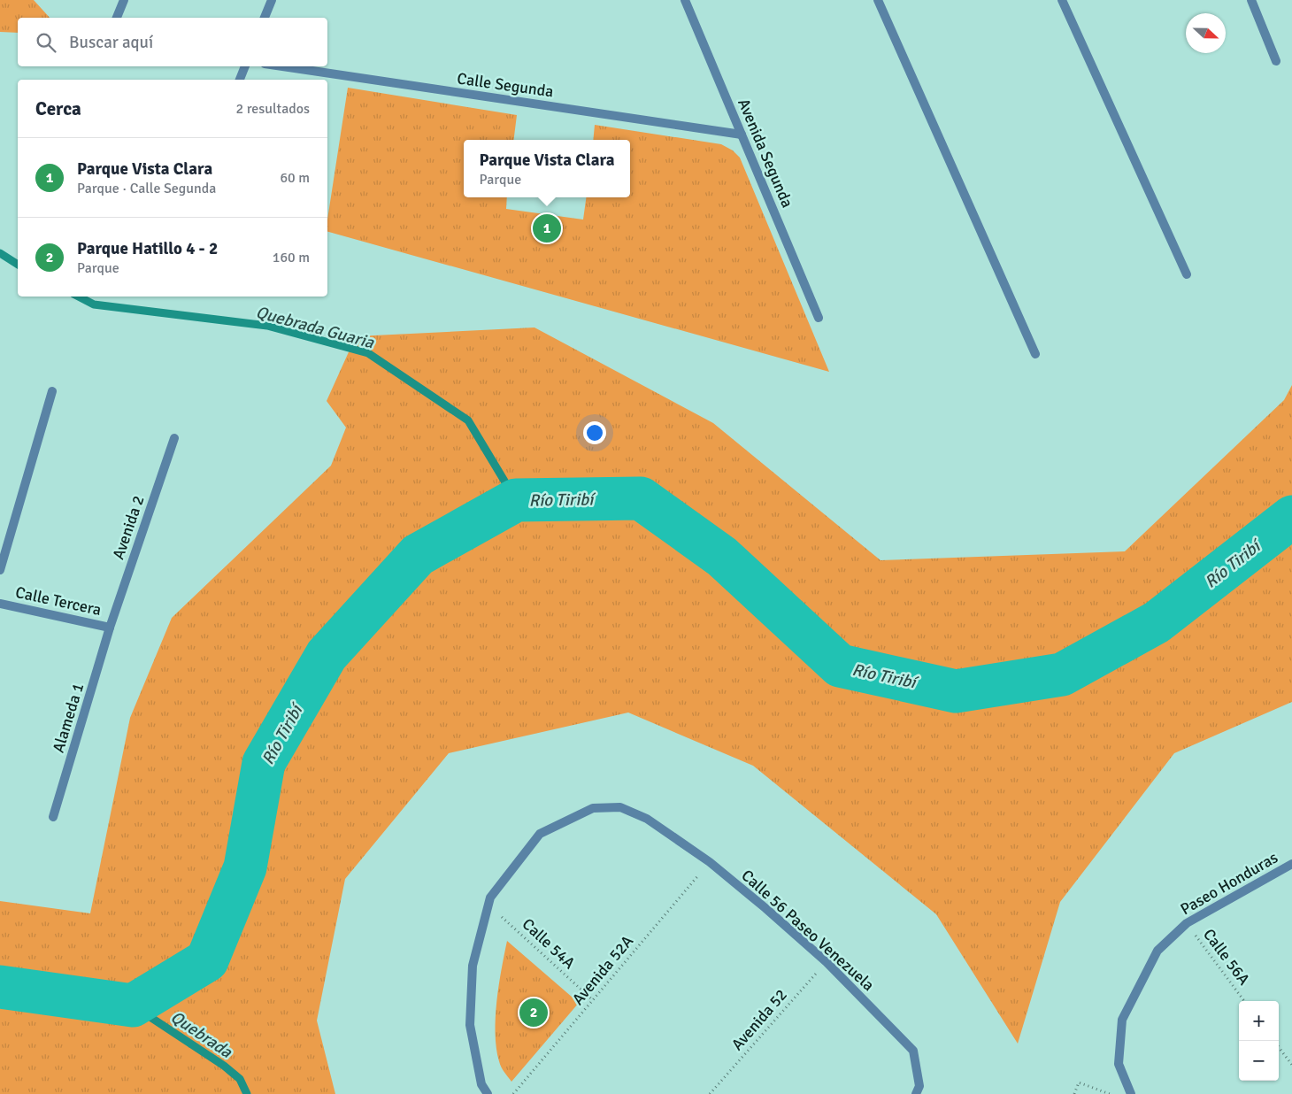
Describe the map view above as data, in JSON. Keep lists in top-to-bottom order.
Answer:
{
  "streets": {
    "street": [
      "Calle Segunda",
      "Avenida Segunda",
      "Avenida 2",
      "Calle Tercera",
      "Alameda 1",
      "Paseo Honduras",
      "Calle 56 Paseo Venezuela"
    ],
    "path": [
      "Calle 54A",
      "Calle 56A",
      "Avenida 52A",
      "Avenida 52"
    ]
  },
  "crossings": [
    ["Calle Segunda", "Avenida Segunda"],
    ["Avenida 2", "Calle Tercera"],
    ["Avenida 2", "Alameda 1"],
    ["Calle Tercera", "Alameda 1"],
    ["Paseo Honduras", "Calle 56A"],
    ["Calle 56 Paseo Venezuela", "Calle 54A"],
    ["Calle 56 Paseo Venezuela", "Avenida 52A"],
    ["Calle 56 Paseo Venezuela", "Avenida 52"],
    ["Calle 54A", "Avenida 52A"]
  ],
  "water": ["Quebrada Guaria", "Río Tiribí", "Quebrada"],
  "north": "right",
  "page": {
    "search": "Buscar aquí",
    "heading": ["Cerca", "2 resultados"],
    "list": [
      {
        "mark": "1",
        "name": "Parque Vista Clara",
        "note": "Parque · Calle Segunda",
        "value": "60 m"
      },
      {
        "mark": "2",
        "name": "Parque Hatillo 4 - 2",
        "note": "Parque",
        "value": "160 m"
      }
    ],
    "popup": ["Parque Vista Clara", "Parque"],
    "pins": ["1", "2"],
    "map_buttons": ["+", "−"]
  }
}
